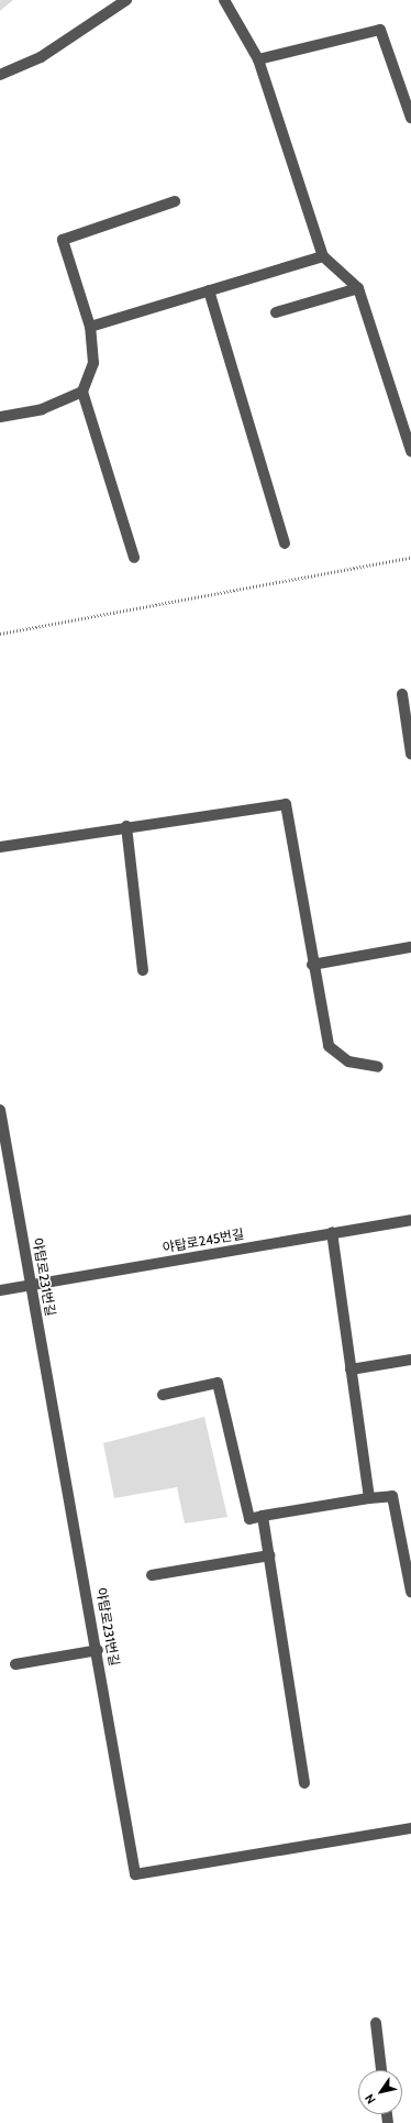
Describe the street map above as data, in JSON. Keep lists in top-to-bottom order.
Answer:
{
  "streets": {
    "street": ["야탑로245번길", "야탑로231번길"]
  },
  "crossings": [
    ["야탑로245번길", "야탑로231번길"]
  ],
  "north": "bottom left"
}
